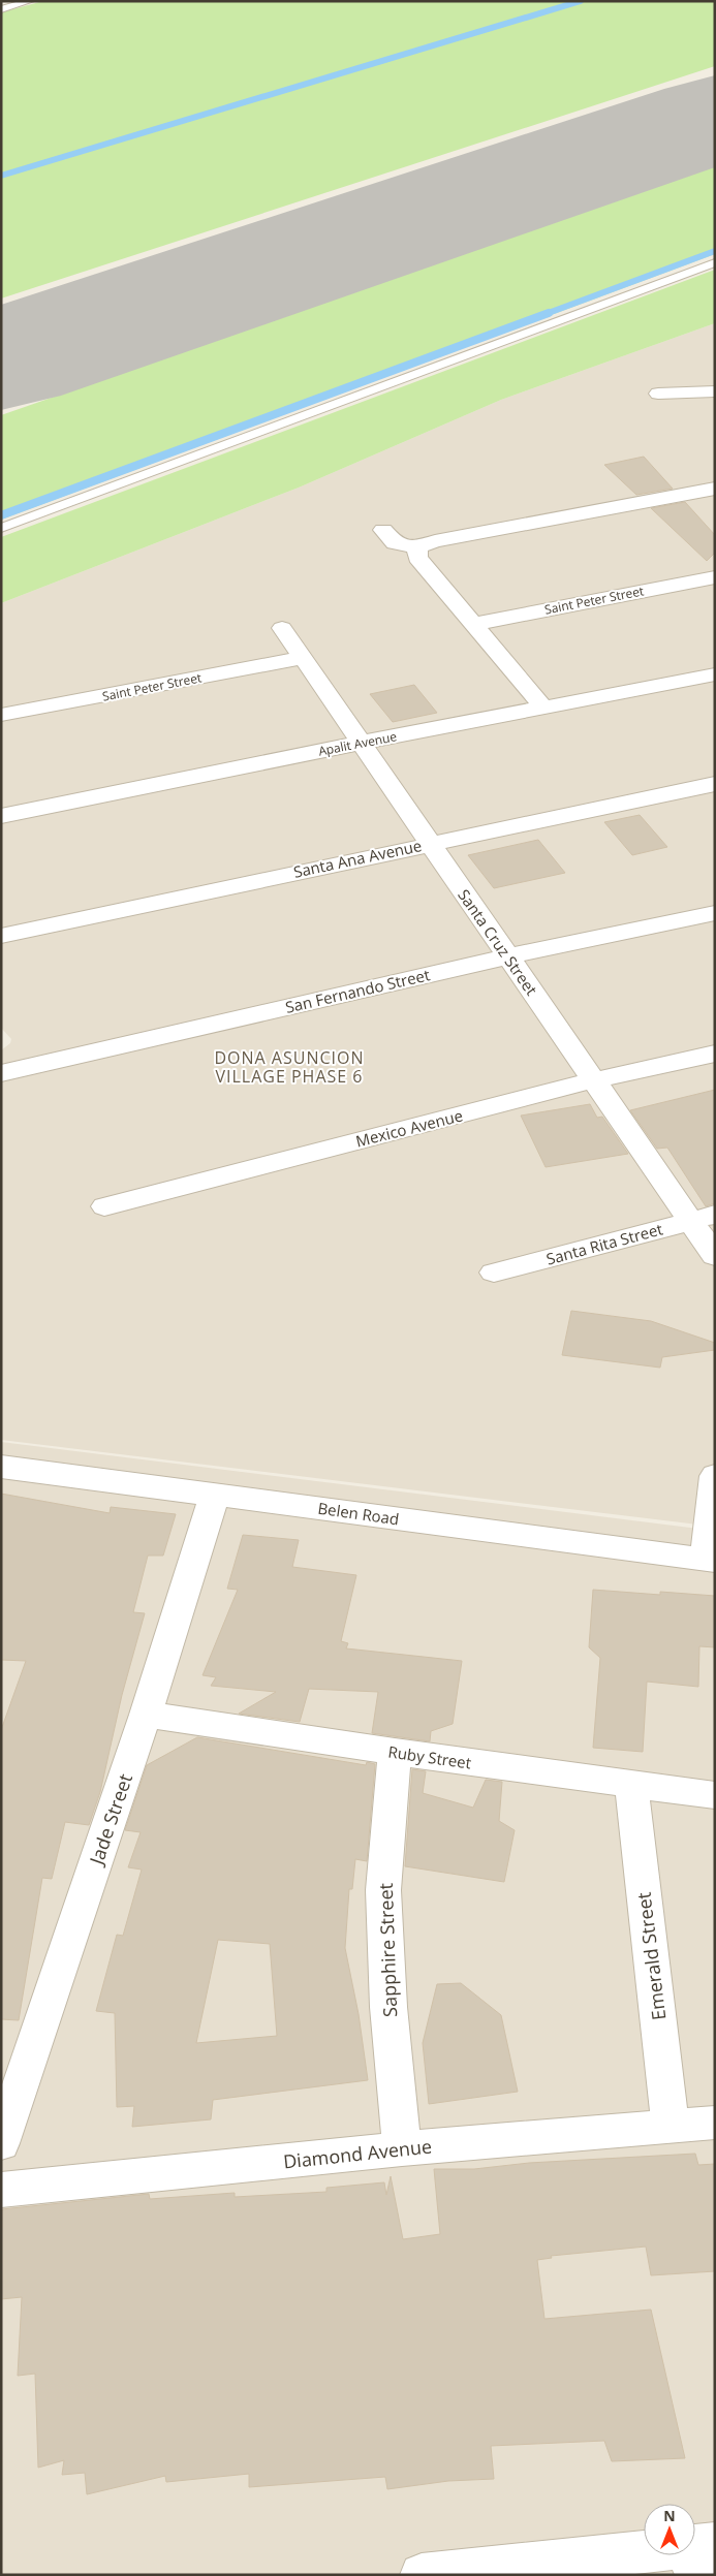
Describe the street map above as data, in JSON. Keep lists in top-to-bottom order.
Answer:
{
  "streets": {
    "street": [
      "Saint Peter Street",
      "Apalit Avenue",
      "Santa Ana Avenue",
      "Santa Cruz Street",
      "San Fernando Street",
      "Mexico Avenue",
      "Santa Rita Street",
      "Belen Road",
      "Ruby Street",
      "Jade Street",
      "Sapphire Street",
      "Emerald Street",
      "Diamond Avenue"
    ]
  },
  "crossings": [
    ["Saint Peter Street", "Santa Cruz Street"],
    ["Apalit Avenue", "Santa Cruz Street"],
    ["Santa Ana Avenue", "Santa Cruz Street"],
    ["Santa Cruz Street", "San Fernando Street"],
    ["Santa Cruz Street", "Mexico Avenue"],
    ["Santa Cruz Street", "Santa Rita Street"],
    ["Belen Road", "Jade Street"],
    ["Ruby Street", "Jade Street"],
    ["Ruby Street", "Sapphire Street"],
    ["Ruby Street", "Emerald Street"],
    ["Sapphire Street", "Diamond Avenue"],
    ["Emerald Street", "Diamond Avenue"]
  ],
  "districts": ["DONA ASUNCION VILLAGE PHASE 6"],
  "north": "top"
}
